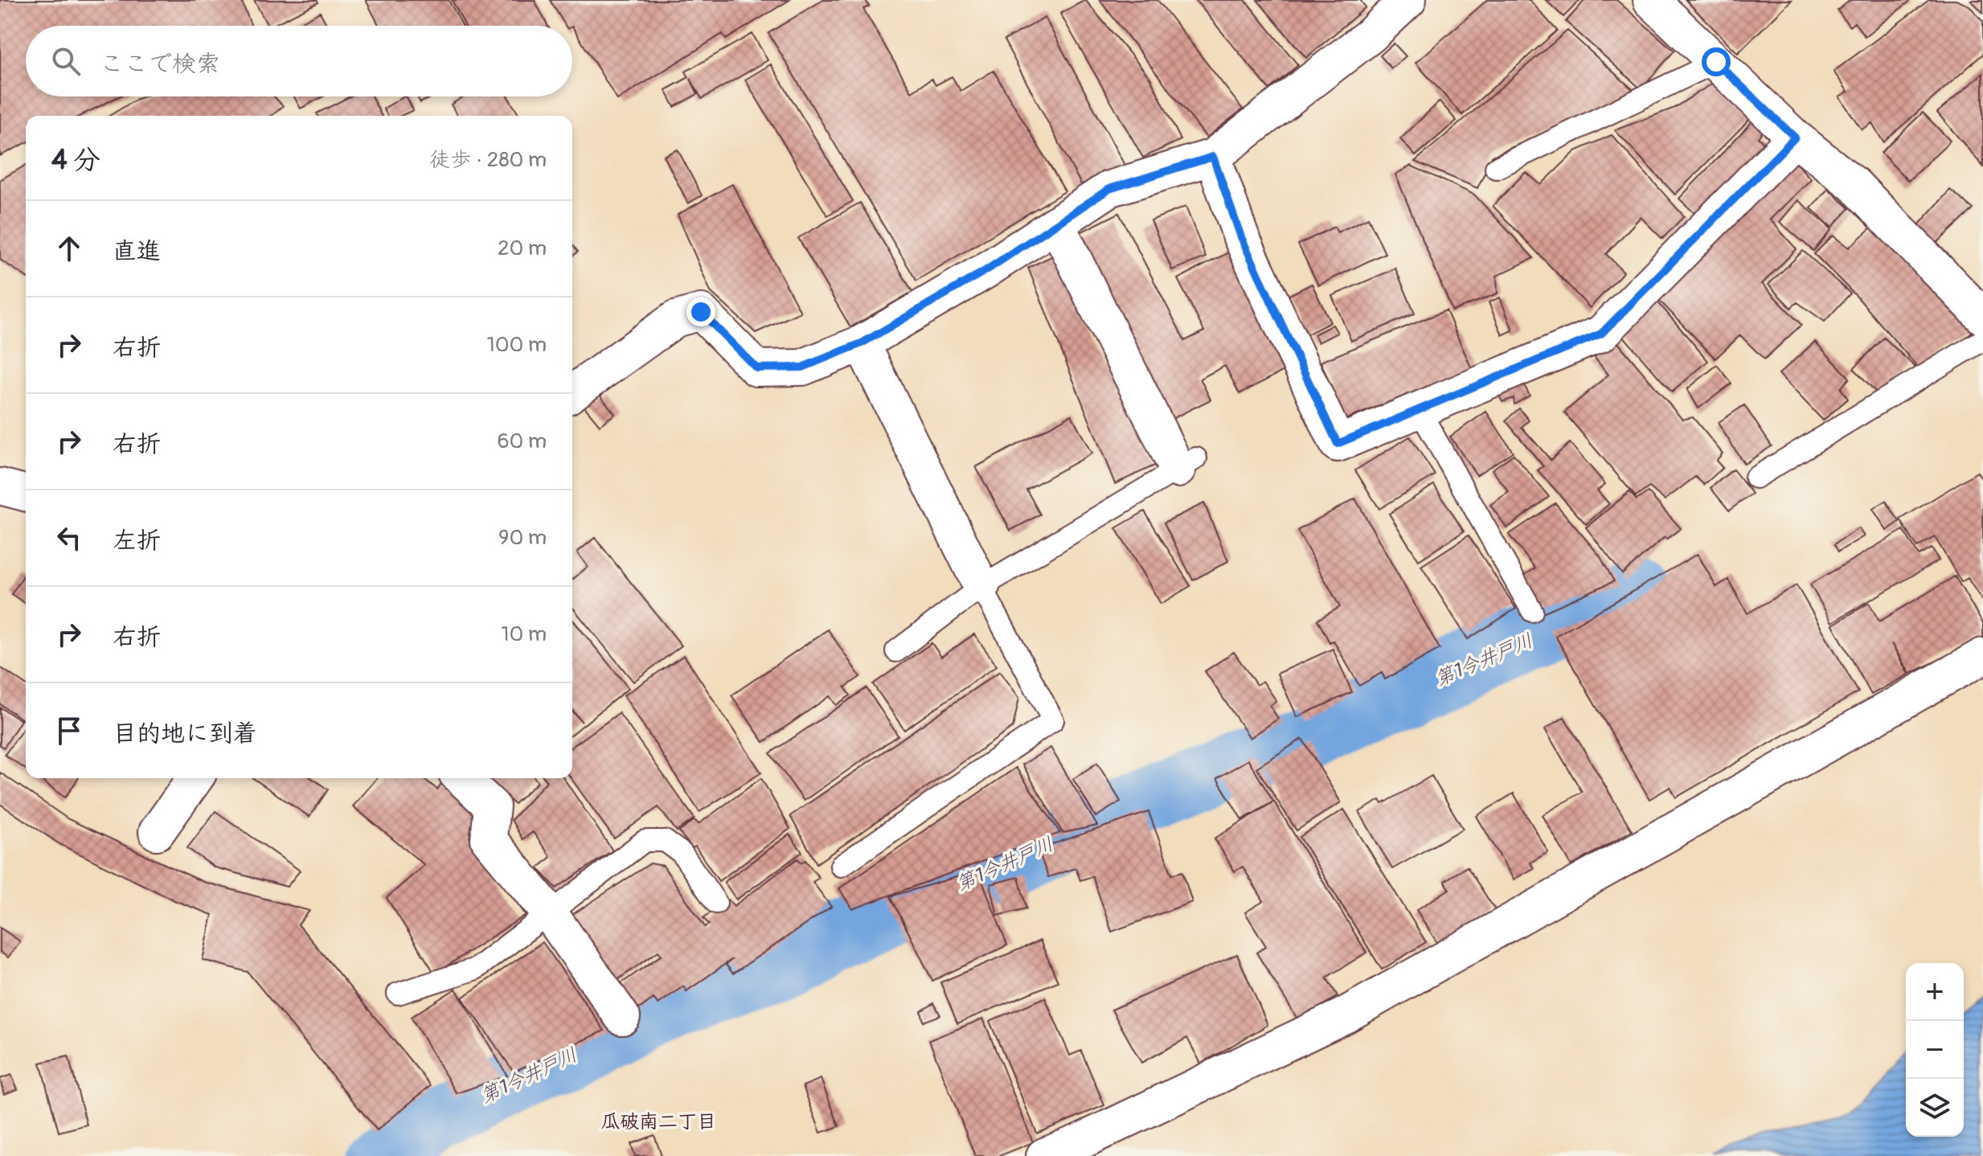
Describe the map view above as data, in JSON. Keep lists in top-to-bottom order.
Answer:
{
  "districts": ["瓜破南二丁目"],
  "water": ["第1今井戸川"],
  "page": {
    "search": "ここで検索",
    "heading": ["4 分", "徒歩 · 280 m"],
    "list": [
      ["直進", "20 m"],
      ["右折", "100 m"],
      ["右折", "60 m"],
      ["左折", "90 m"],
      ["右折", "10 m"],
      "目的地に到着"
    ],
    "map_buttons": ["+", "−"]
  }
}
